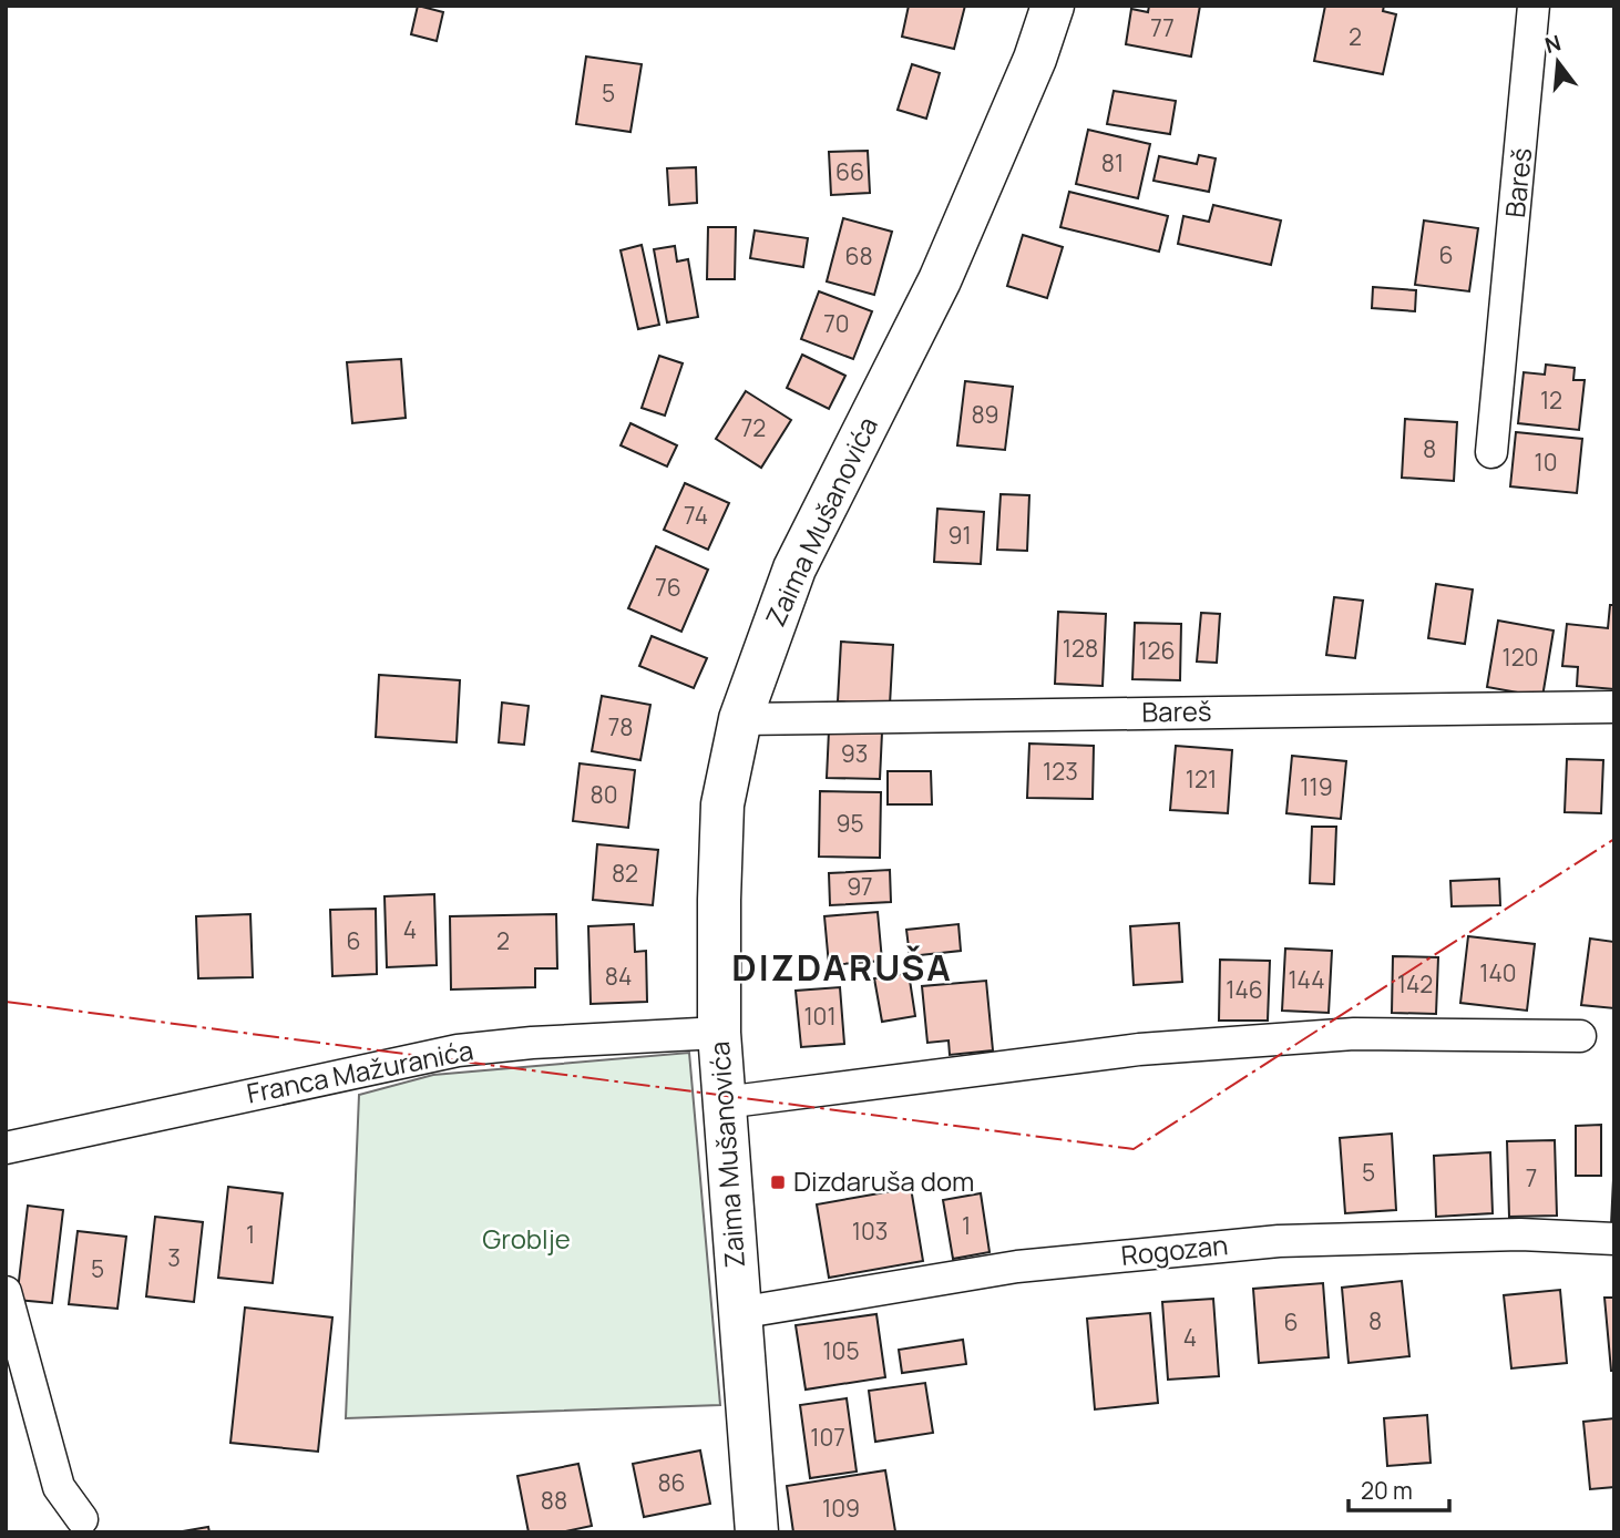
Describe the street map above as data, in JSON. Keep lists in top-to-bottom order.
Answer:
{
  "streets": {
    "street": [
      "Bareš",
      "Zaima Mušanovića",
      "Franca Mažuranića",
      "Rogozan"
    ]
  },
  "crossings": [
    ["Bareš", "Zaima Mušanovića"],
    ["Zaima Mušanovića", "Franca Mažuranića"],
    ["Zaima Mušanovića", "Rogozan"]
  ],
  "districts": ["DIZDARUŠA"],
  "parks": ["Groblje"],
  "places": {
    "transit": ["Dizdaruša dom"]
  },
  "house_numbers": [
    "77",
    "2",
    "5",
    "81",
    "66",
    "6",
    "68",
    "70",
    "12",
    "89",
    "72",
    "8",
    "10",
    "74",
    "91",
    "76",
    "128",
    "126",
    "120",
    "78",
    "93",
    "123",
    "121",
    "119",
    "80",
    "95",
    "82",
    "97",
    "4",
    "6",
    "2",
    "140",
    "84",
    "144",
    "142",
    "146",
    "101",
    "5",
    "7",
    "1",
    "103",
    "1",
    "3",
    "5",
    "8",
    "6",
    "4",
    "105",
    "107",
    "86",
    "88",
    "109"
  ],
  "scale_bar": "20 m",
  "north": "top"
}
